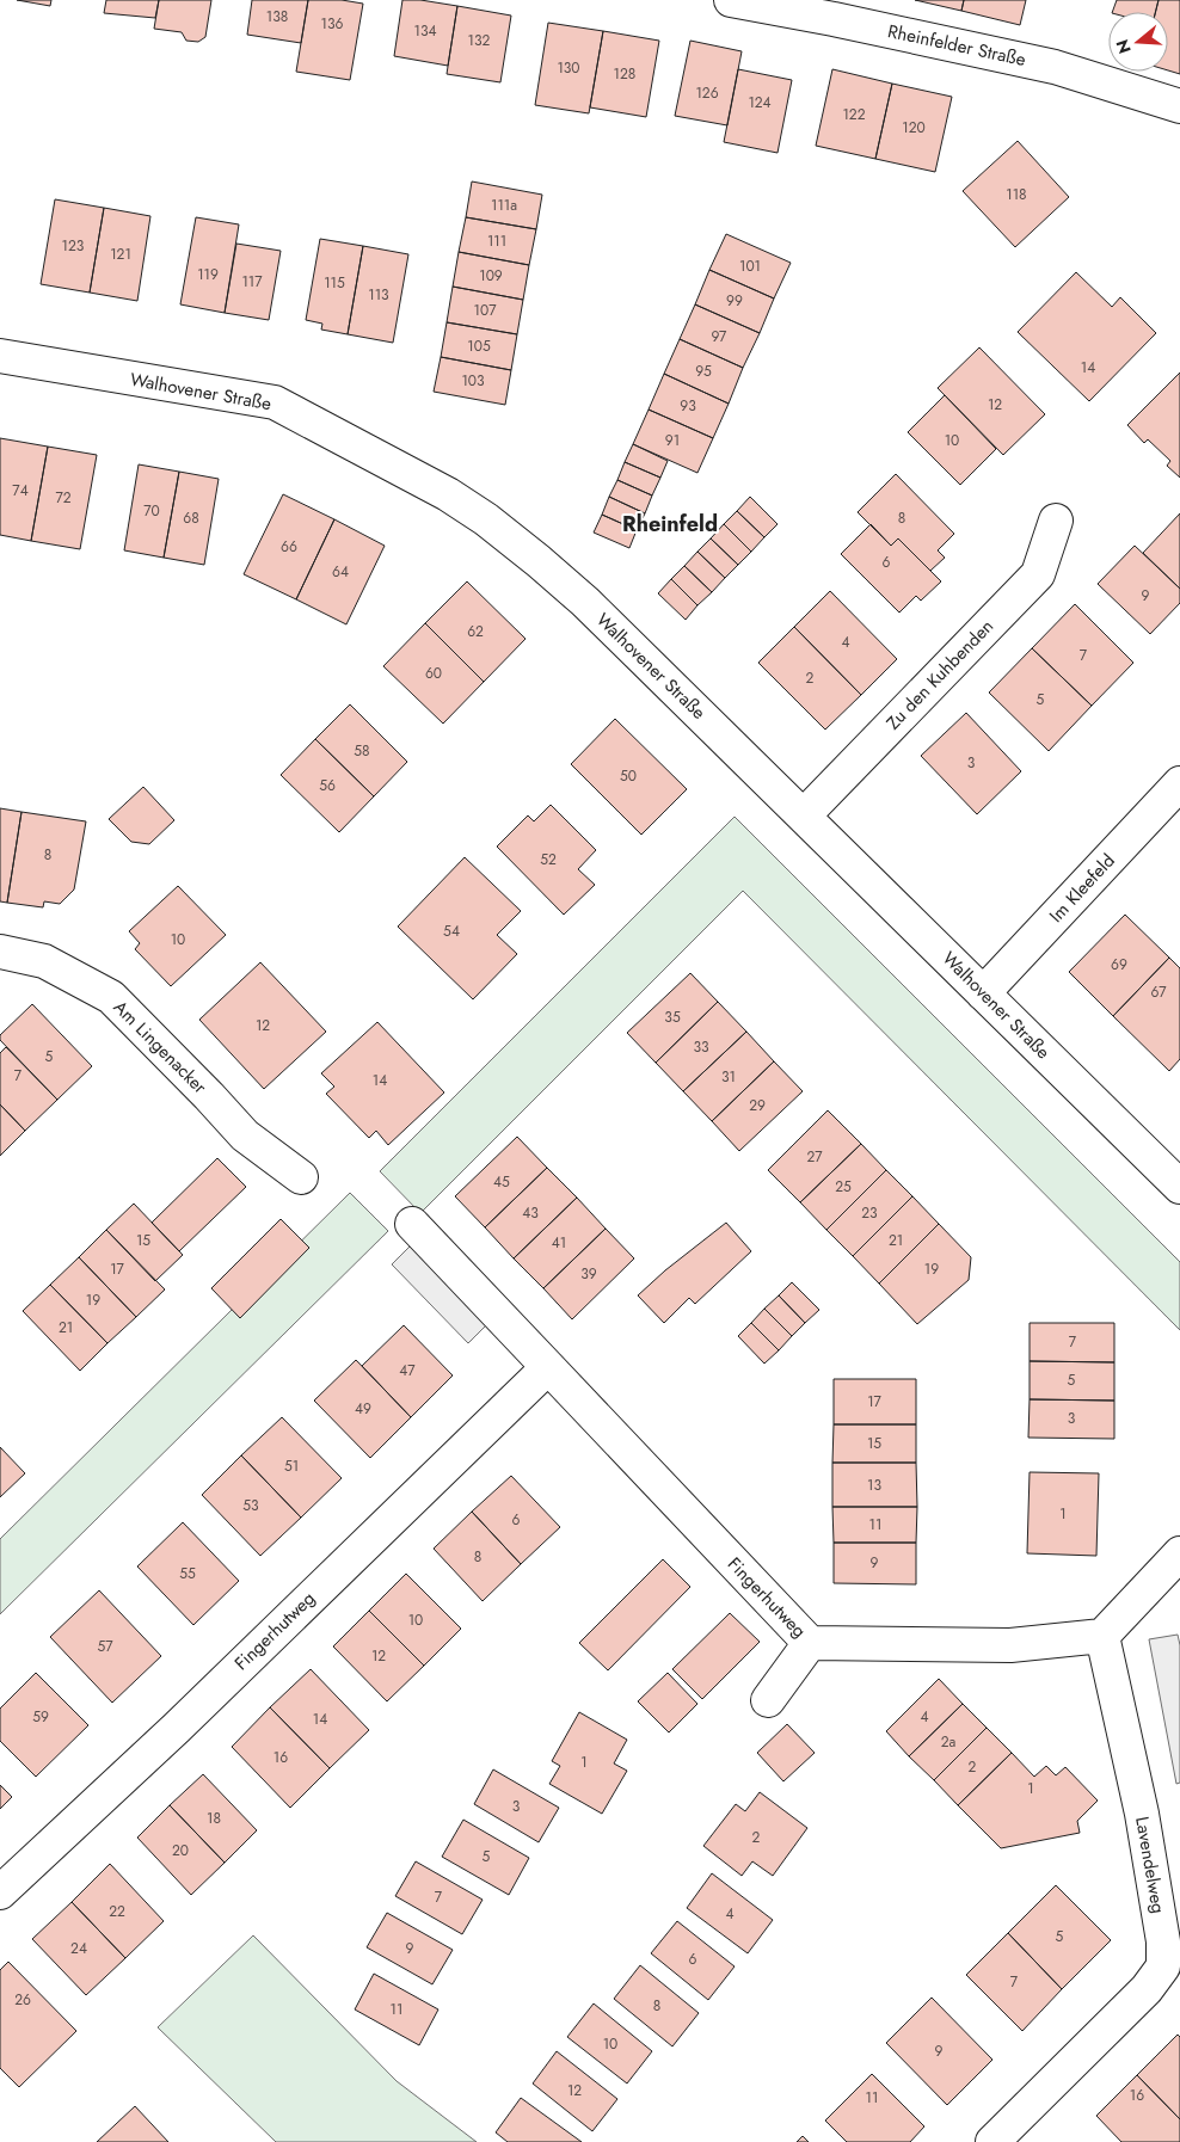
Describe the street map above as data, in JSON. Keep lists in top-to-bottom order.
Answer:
{
  "streets": {
    "street": [
      "Rheinfelder Straße",
      "Walhovener Straße",
      "Zu den Kuhbenden",
      "Im Kleefeld",
      "Am Lingenacker",
      "Fingerhutweg",
      "Lavendelweg"
    ]
  },
  "crossings": [
    ["Walhovener Straße", "Zu den Kuhbenden"],
    ["Walhovener Straße", "Im Kleefeld"],
    ["Fingerhutweg", "Lavendelweg"]
  ],
  "districts": ["Rheinfeld"],
  "house_numbers": [
    "138",
    "136",
    "134",
    "132",
    "130",
    "128",
    "126",
    "124",
    "122",
    "120",
    "118",
    "111a",
    "111",
    "123",
    "121",
    "101",
    "119",
    "109",
    "117",
    "115",
    "113",
    "99",
    "107",
    "97",
    "105",
    "14",
    "95",
    "103",
    "12",
    "93",
    "91",
    "10",
    "74",
    "72",
    "70",
    "68",
    "8",
    "66",
    "6",
    "64",
    "9",
    "62",
    "4",
    "7",
    "60",
    "2",
    "5",
    "58",
    "3",
    "50",
    "56",
    "8",
    "52",
    "54",
    "10",
    "69",
    "67",
    "35",
    "12",
    "33",
    "5",
    "7",
    "31",
    "14",
    "29",
    "27",
    "45",
    "25",
    "43",
    "23",
    "15",
    "21",
    "41",
    "17",
    "19",
    "39",
    "19",
    "21",
    "7",
    "47",
    "5",
    "17",
    "49",
    "3",
    "15",
    "51",
    "13",
    "53",
    "1",
    "6",
    "11",
    "8",
    "9",
    "55",
    "10",
    "57",
    "12",
    "59",
    "4",
    "14",
    "2a",
    "16",
    "1",
    "2",
    "1",
    "3",
    "18",
    "2",
    "20",
    "5",
    "7",
    "22",
    "4",
    "5",
    "24",
    "9",
    "6",
    "7",
    "26",
    "8",
    "11",
    "10",
    "9",
    "12",
    "16",
    "11"
  ],
  "north": "left"
}
